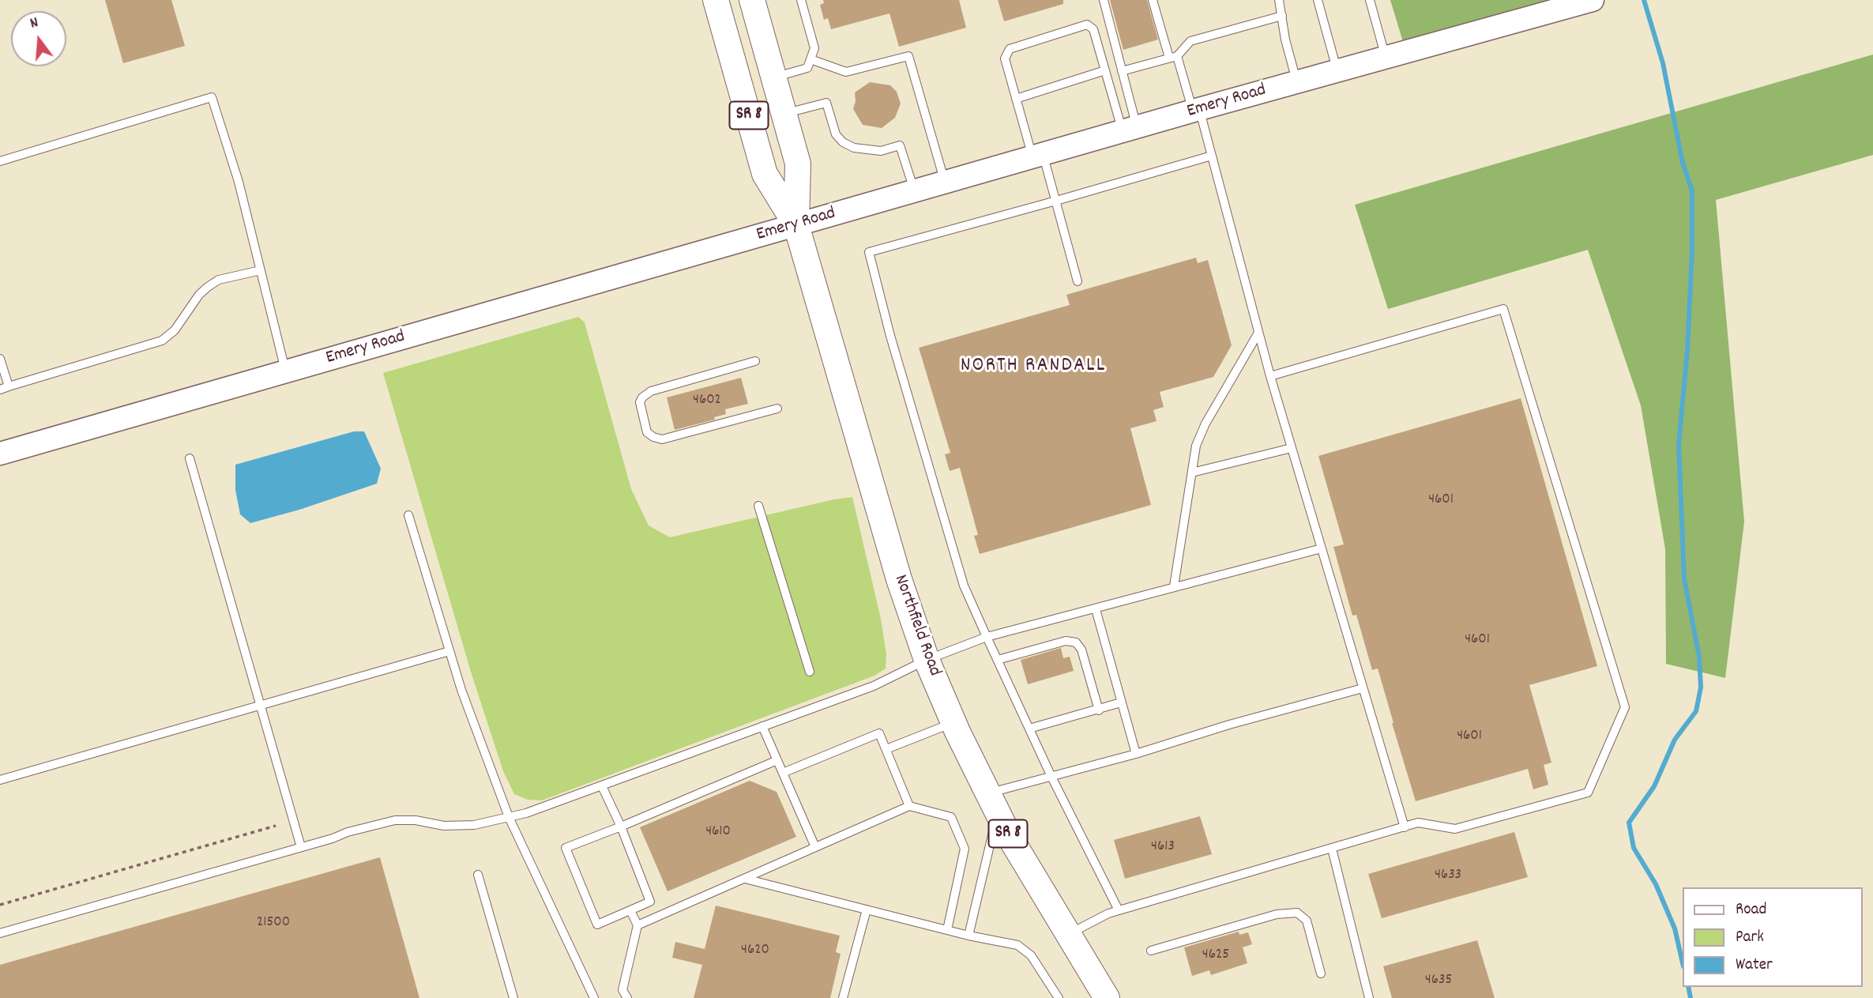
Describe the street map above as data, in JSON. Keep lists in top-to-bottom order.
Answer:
{
  "streets": {
    "main road": ["Emery Road", "SR 8", "Northfield Road"]
  },
  "crossings": [
    ["Emery Road", "Northfield Road"]
  ],
  "districts": ["NORTH RANDALL"],
  "house_numbers": [
    "4602",
    "4601",
    "4601",
    "4601",
    "4610",
    "4613",
    "4633",
    "21500",
    "4620",
    "4625",
    "4635"
  ],
  "legend": ["Road", "Park", "Water"],
  "north": "top"
}
